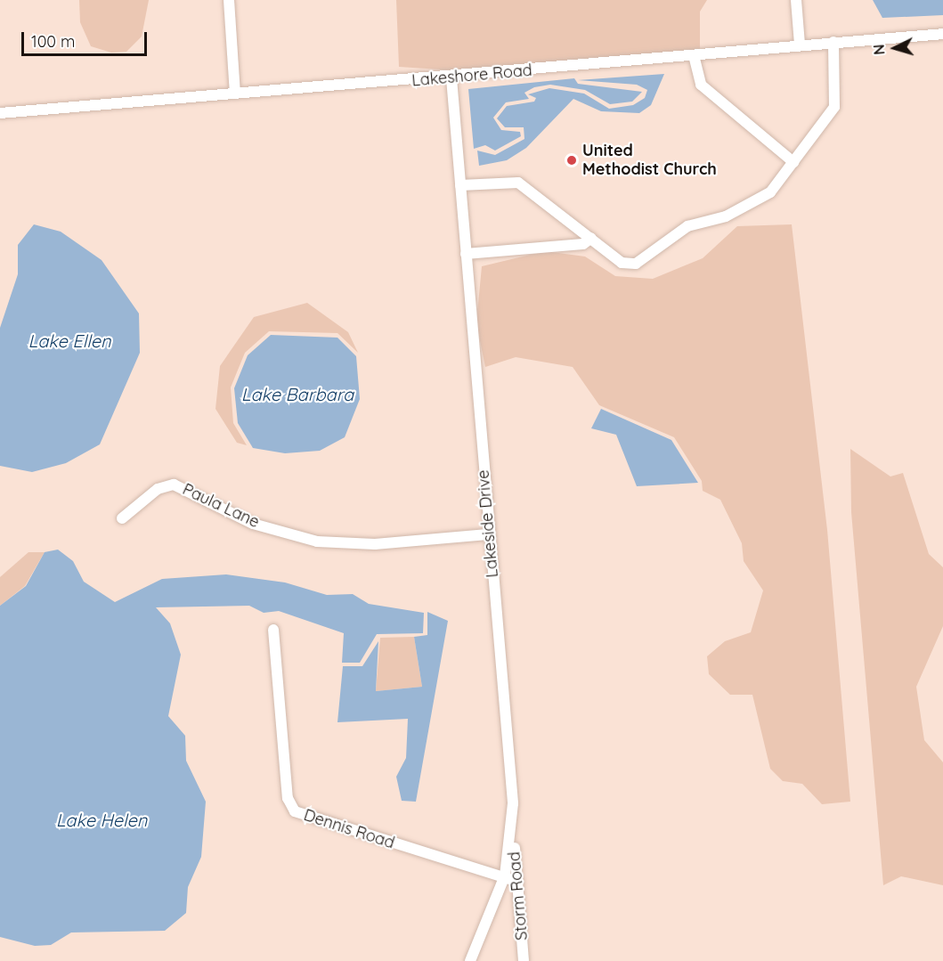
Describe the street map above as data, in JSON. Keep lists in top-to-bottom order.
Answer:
{
  "streets": {
    "street": [
      "Lakeshore Road",
      "Paula Lane",
      "Lakeside Drive",
      "Dennis Road",
      "Storm Road"
    ]
  },
  "crossings": [
    ["Lakeshore Road", "Lakeside Drive"],
    ["Paula Lane", "Lakeside Drive"],
    ["Lakeside Drive", "Dennis Road"],
    ["Lakeside Drive", "Storm Road"],
    ["Dennis Road", "Storm Road"]
  ],
  "water": ["Lake Ellen", "Lake Barbara", "Lake Helen"],
  "places": ["United Methodist Church"],
  "scale_bar": "100 m",
  "north": "left"
}
